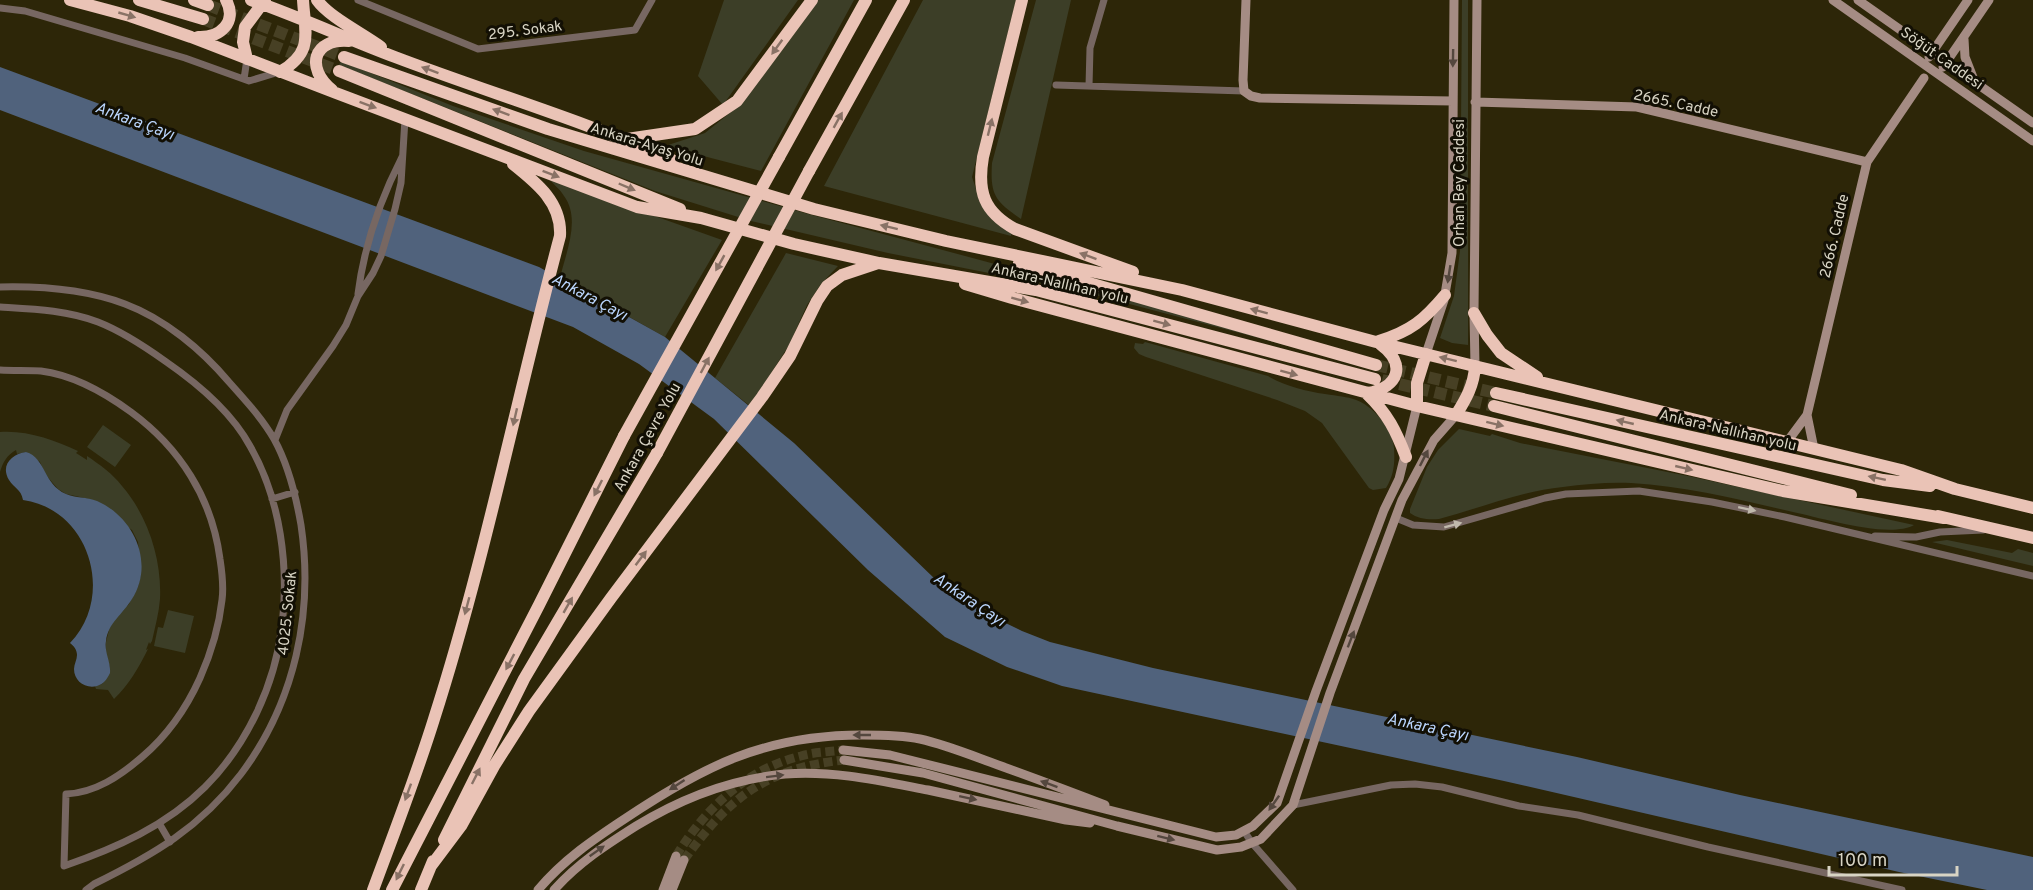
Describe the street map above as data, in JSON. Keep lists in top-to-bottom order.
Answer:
{
  "streets": {
    "highway": ["Ankara-Ayaş Yolu", "Ankara-Nallıhan yolu", "Ankara Çevre Yolu"],
    "main road": [
      "Söğüt Caddesi",
      "2665. Cadde",
      "Orhan Bey Caddesi",
      "2666. Cadde"
    ],
    "street": ["295. Sokak", "4025. Sokak"]
  },
  "crossings": [
    ["2665. Cadde", "Orhan Bey Caddesi"],
    ["2665. Cadde", "2666. Cadde"],
    ["Ankara-Ayaş Yolu", "Ankara-Nallıhan yolu"]
  ],
  "water": ["Ankara Çayı"],
  "scale_bar": "100 m"
}
